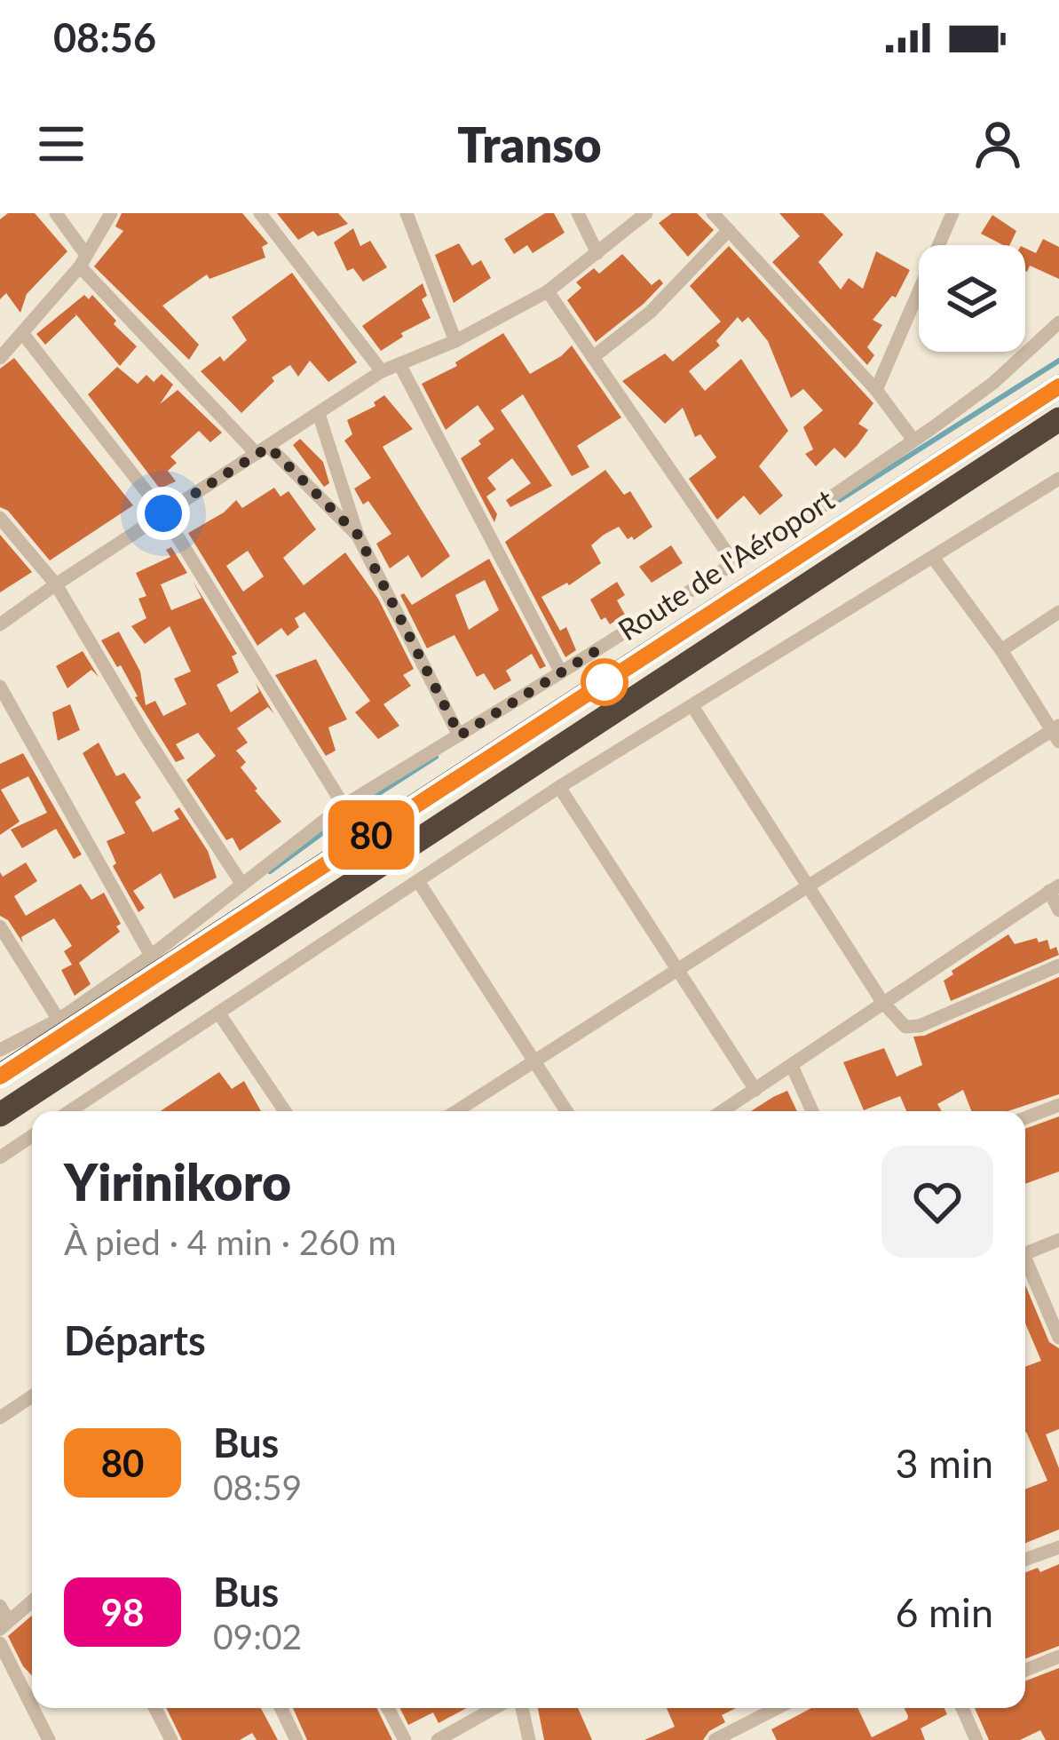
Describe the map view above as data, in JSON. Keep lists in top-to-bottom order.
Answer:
{
  "streets": {
    "highway": ["Route de l'Aéroport"]
  },
  "lines": ["bus line 80"],
  "page": {
    "status": "08:56",
    "header": "Transo",
    "on_map": "80",
    "heading": [
      ["Yirinikoro", "À pied · 4 min · 260 m"],
      "Départs"
    ],
    "list": [
      {
        "mark": "80",
        "name": "Bus",
        "note": "08:59",
        "value": "3 min"
      },
      {
        "mark": "98",
        "name": "Bus",
        "note": "09:02",
        "value": "6 min"
      }
    ]
  }
}
